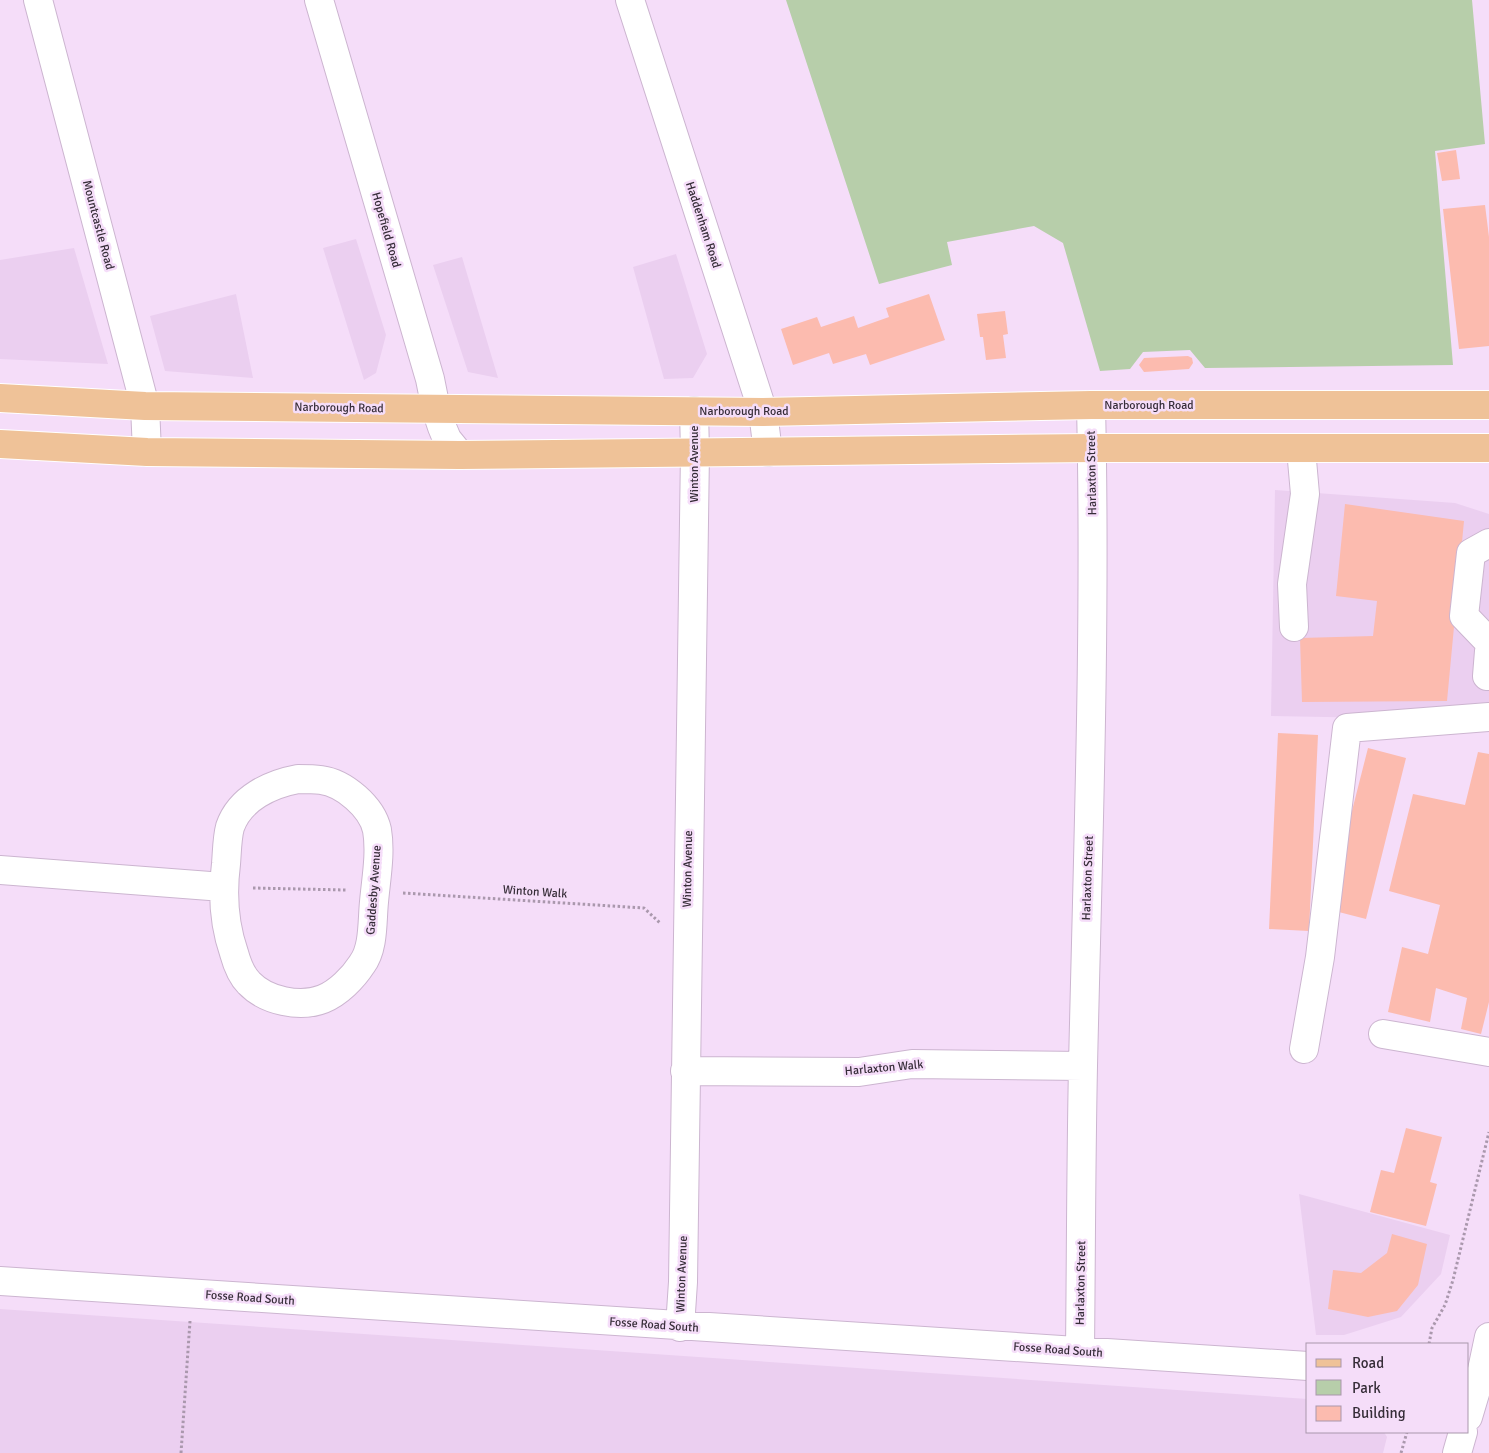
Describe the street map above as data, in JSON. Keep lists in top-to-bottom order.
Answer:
{
  "streets": {
    "main road": ["Narborough Road"],
    "street": [
      "Mountcastle Road",
      "Haddenham Road",
      "Hopefield Road",
      "Winton Avenue",
      "Harlaxton Street",
      "Gaddesby Avenue",
      "Harlaxton Walk",
      "Fosse Road South"
    ],
    "path": ["Winton Walk"]
  },
  "crossings": [
    ["Mountcastle Road", "Narborough Road"],
    ["Haddenham Road", "Narborough Road"],
    ["Hopefield Road", "Narborough Road"],
    ["Narborough Road", "Winton Avenue"],
    ["Narborough Road", "Harlaxton Street"],
    ["Winton Avenue", "Winton Walk"],
    ["Winton Avenue", "Harlaxton Walk"],
    ["Winton Avenue", "Fosse Road South"],
    ["Harlaxton Street", "Harlaxton Walk"],
    ["Harlaxton Street", "Fosse Road South"],
    ["Gaddesby Avenue", "Winton Walk"]
  ],
  "legend": ["Road", "Park", "Building"]
}
